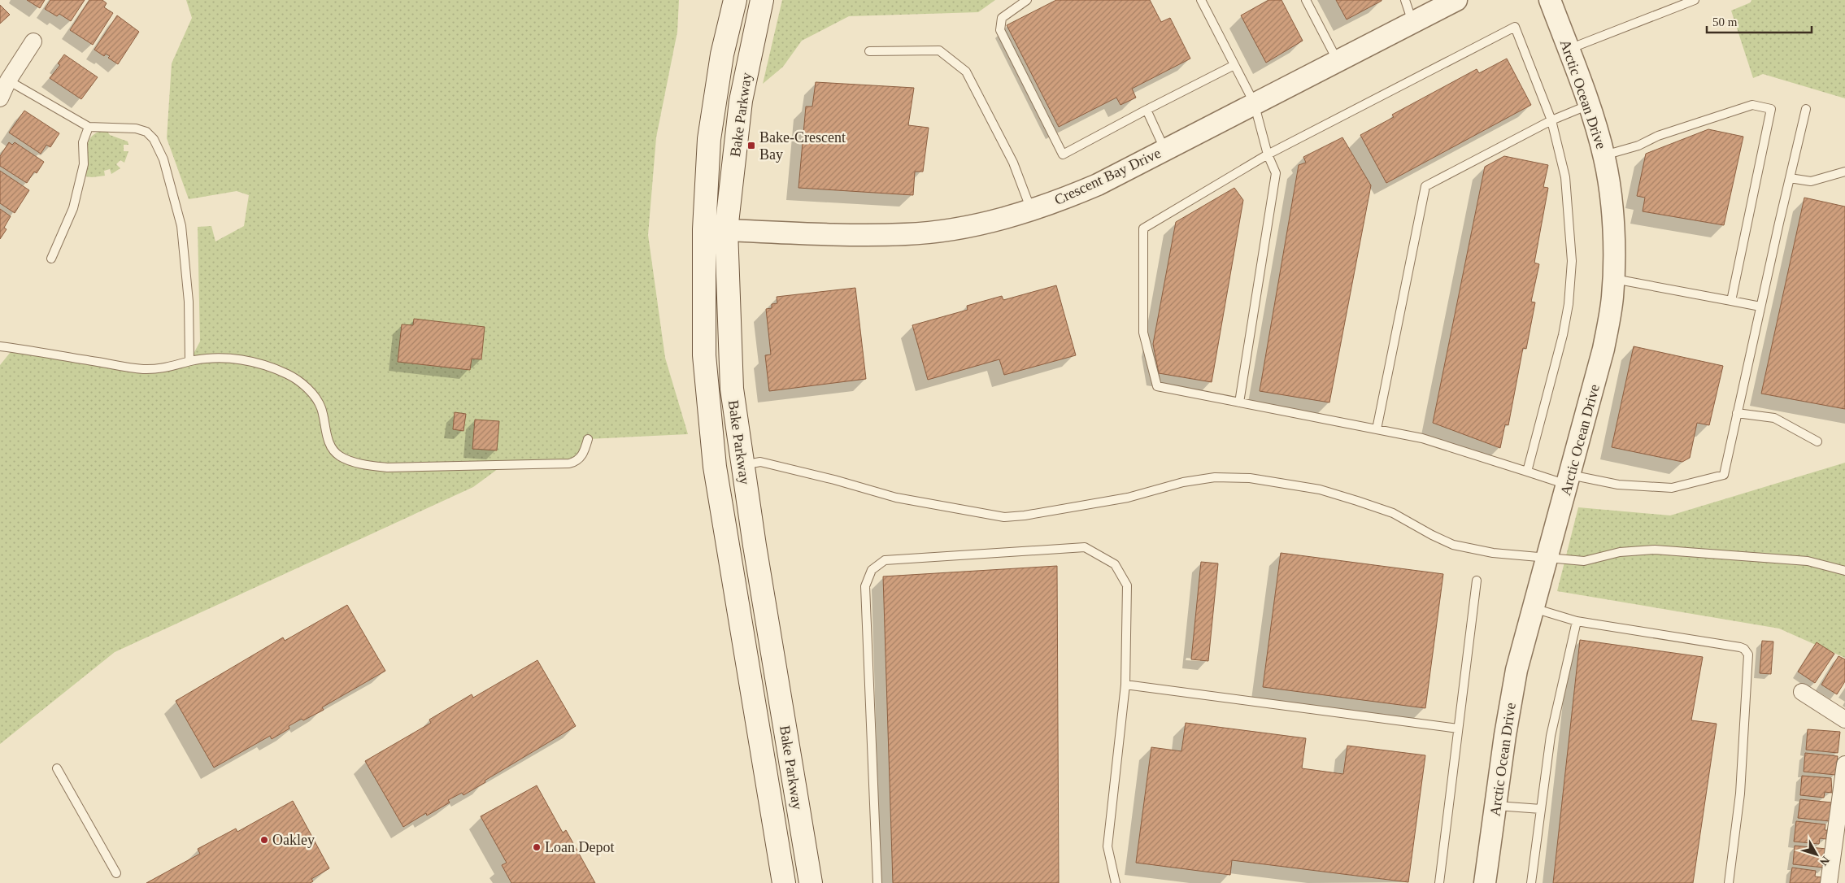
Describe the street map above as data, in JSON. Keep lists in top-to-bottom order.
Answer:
{
  "streets": {
    "main road": ["Bake Parkway"],
    "street": ["Arctic Ocean Drive", "Crescent Bay Drive"]
  },
  "crossings": [
    ["Bake Parkway", "Crescent Bay Drive"]
  ],
  "places": {
    "transit": ["Bake-Crescent Bay"],
    "other": ["Oakley", "Loan Depot"]
  },
  "scale_bar": "50 m",
  "north": "bottom right"
}
